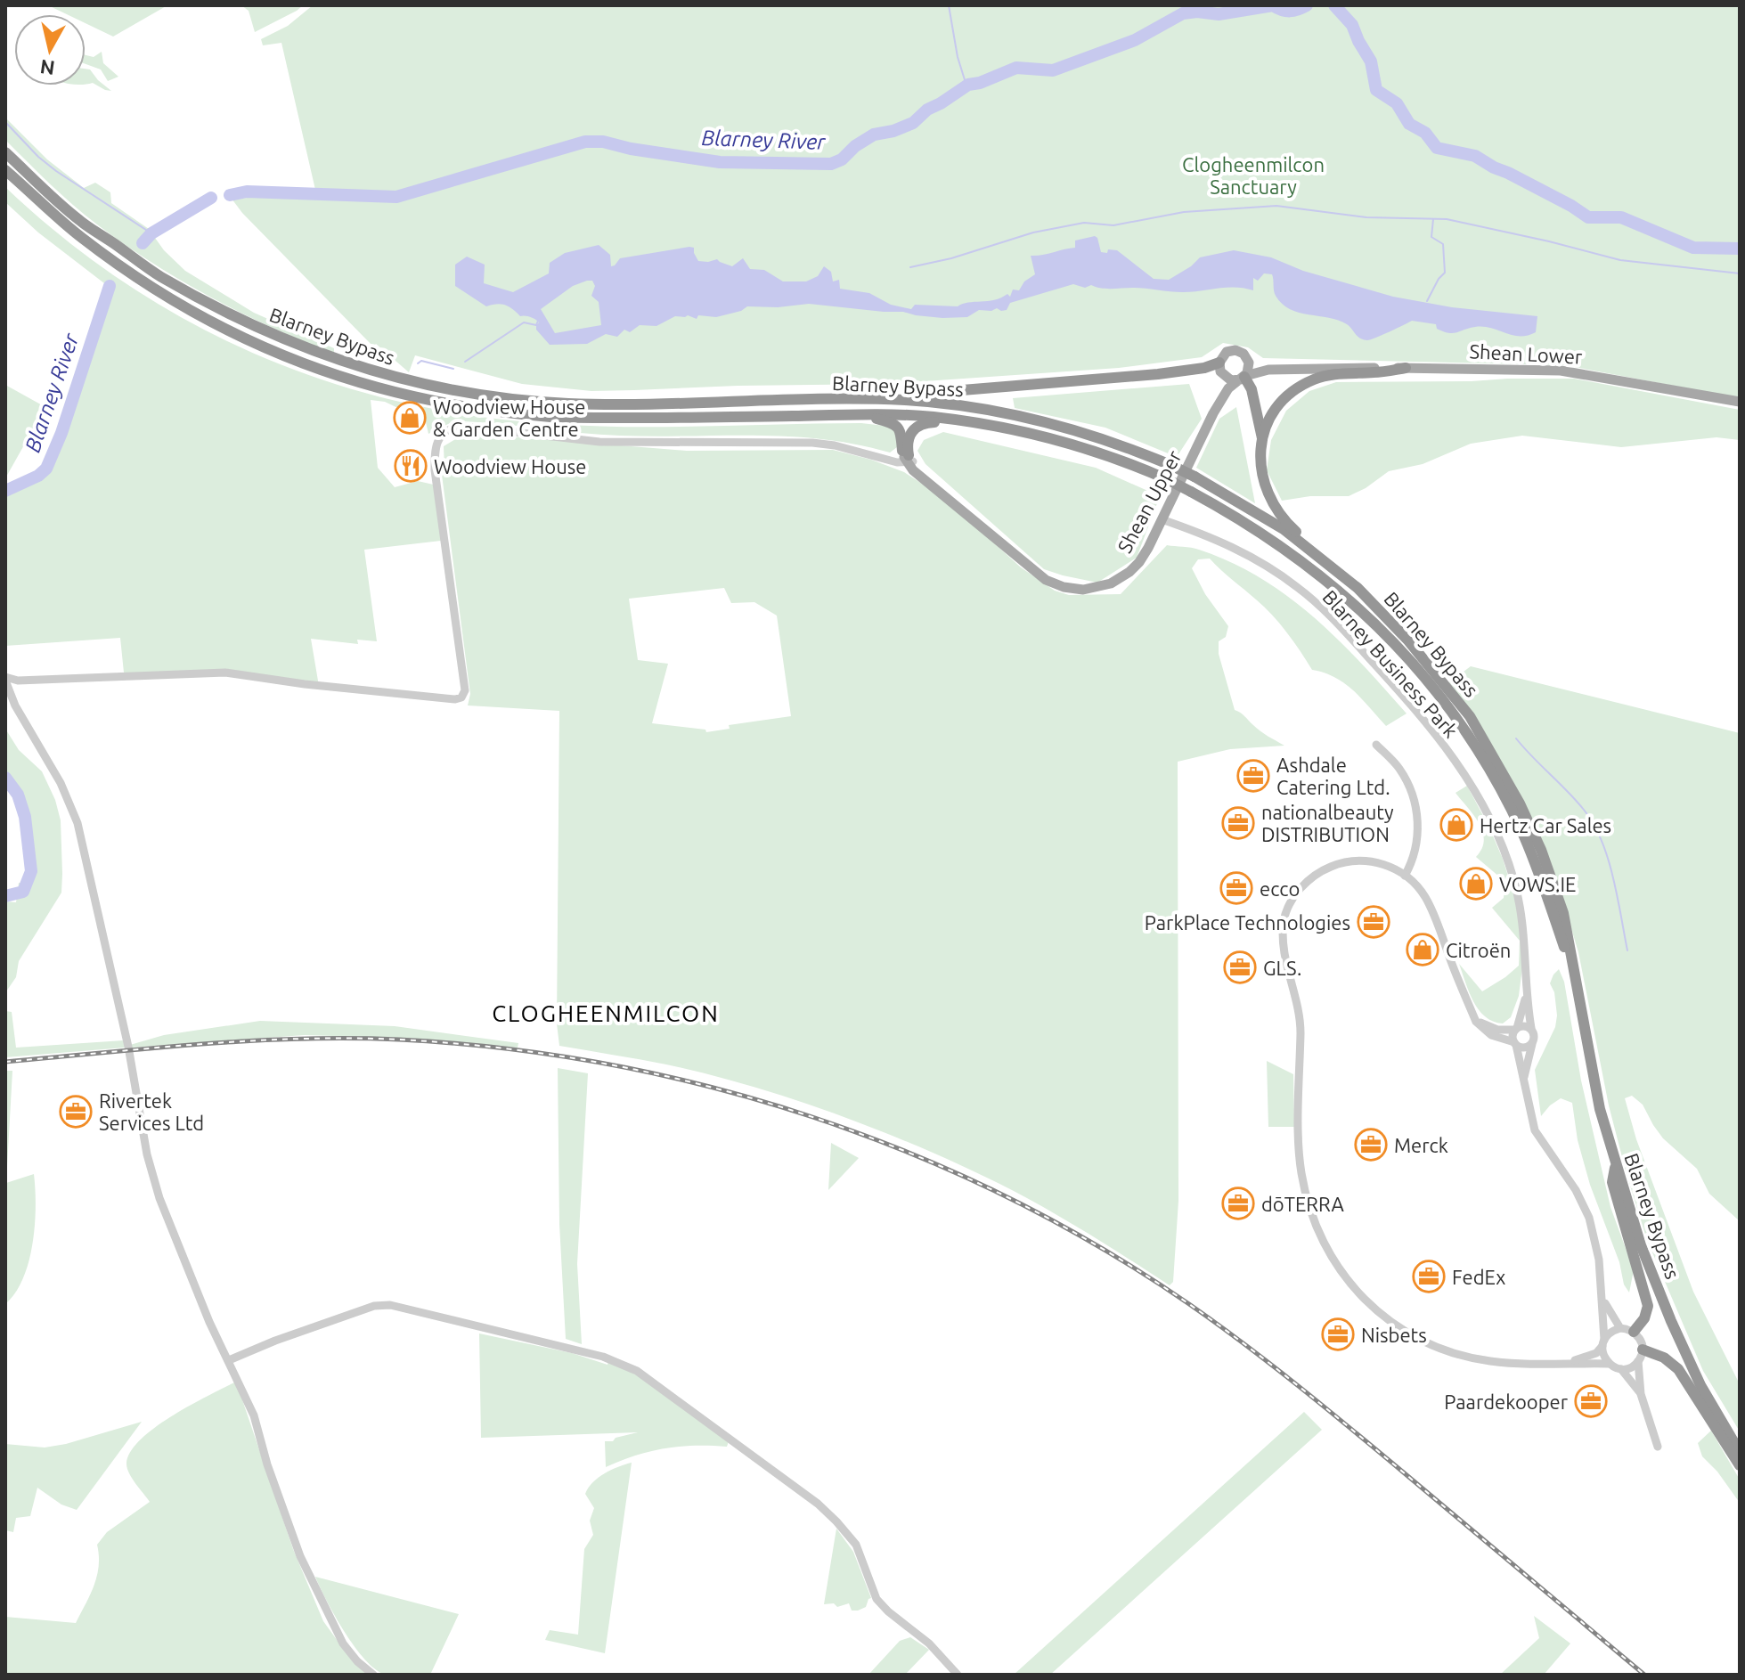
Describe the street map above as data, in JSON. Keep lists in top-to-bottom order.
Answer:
{
  "streets": {
    "highway": ["Blarney Bypass"],
    "main road": ["Shean Lower", "Shean Upper"],
    "street": ["Blarney Business Park"]
  },
  "crossings": [
    ["Shean Lower", "Shean Upper"],
    ["Shean Upper", "Blarney Business Park"]
  ],
  "districts": ["CLOGHEENMILCON"],
  "water": ["Blarney River"],
  "parks": ["Clogheenmilcon Sanctuary"],
  "places": {
    "shop": [
      "Woodview House & Garden Centre",
      "Hertz Car Sales",
      "VOWS.IE",
      "Citroën"
    ],
    "restaurant": ["Woodview House"],
    "office": [
      "Ashdale Catering Ltd.",
      "nationalbeauty DISTRIBUTION",
      "ecco",
      "ParkPlace Technologies",
      "GLS.",
      "Rivertek Services Ltd",
      "Merck",
      "dōTERRA",
      "FedEx",
      "Nisbets",
      "Paardekooper"
    ]
  },
  "north": "bottom"
}
